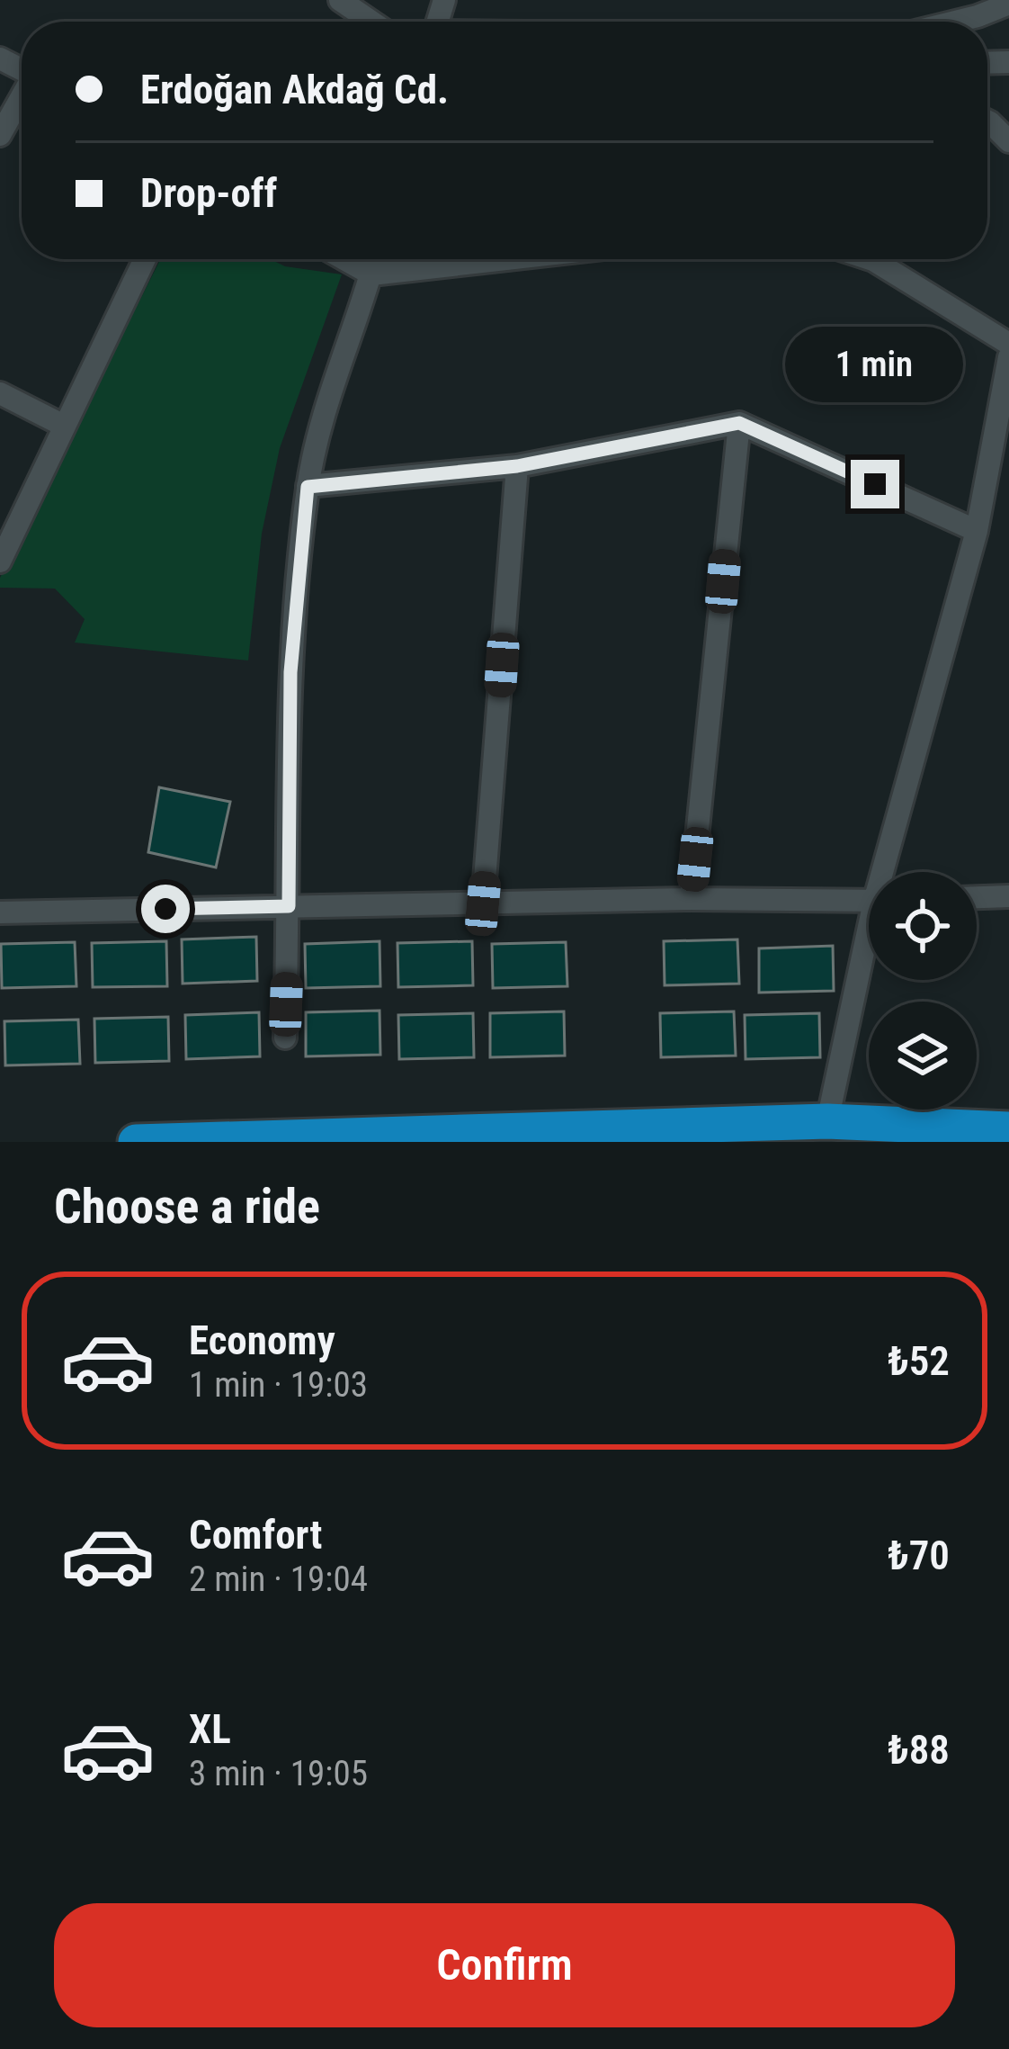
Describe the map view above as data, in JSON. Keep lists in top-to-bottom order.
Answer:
{
  "page": {
    "banner": ["Erdoğan Akdağ Cd.", "Drop-off"],
    "bubble": "1 min",
    "heading": "Choose a ride",
    "list": [
      {
        "name": "Economy",
        "note": "1 min · 19:03",
        "value": "₺52"
      },
      {
        "name": "Comfort",
        "note": "2 min · 19:04",
        "value": "₺70"
      },
      {
        "name": "XL",
        "note": "3 min · 19:05",
        "value": "₺88"
      }
    ],
    "buttons": "Confirm"
  }
}
